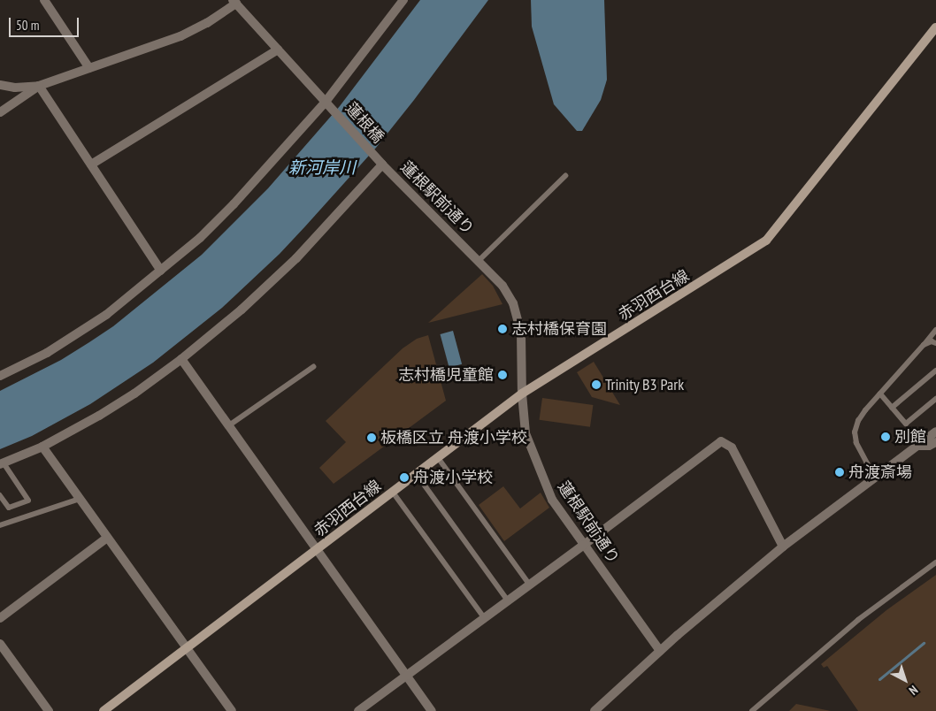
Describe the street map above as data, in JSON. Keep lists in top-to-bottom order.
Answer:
{
  "streets": {
    "main road": ["赤羽西台線"],
    "street": ["蓮根橋", "蓮根駅前通り"]
  },
  "crossings": [
    ["蓮根橋", "蓮根駅前通り"],
    ["蓮根駅前通り", "赤羽西台線"]
  ],
  "water": ["新河岸川"],
  "places": [
    "志村橋保育園",
    "志村橋児童館",
    "Trinity B3 Park",
    "別館",
    "板橋区立 舟渡小学校",
    "舟渡斎場",
    "舟渡小学校"
  ],
  "scale_bar": "50 m",
  "north": "bottom right"
}
